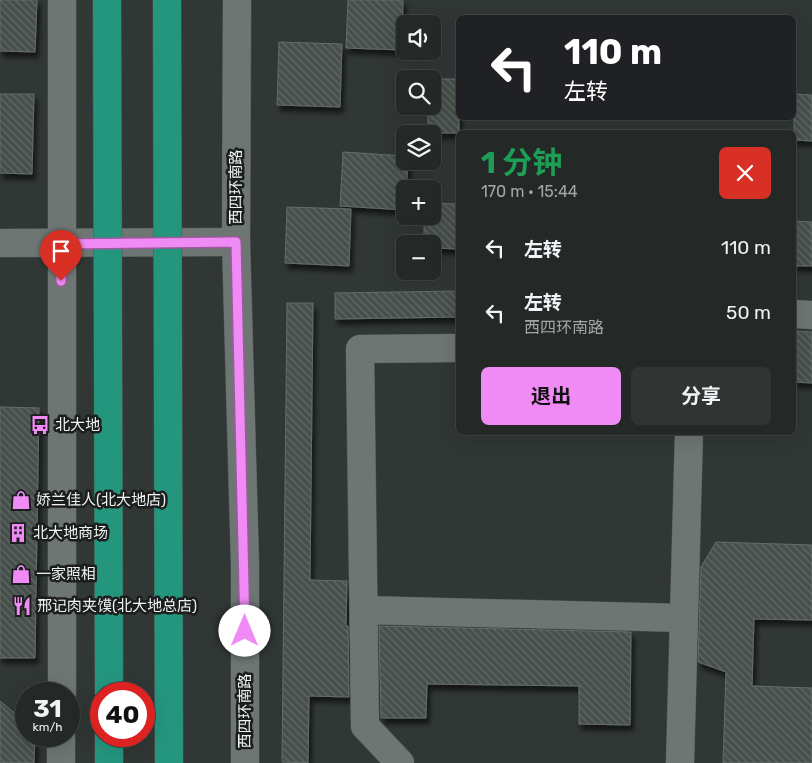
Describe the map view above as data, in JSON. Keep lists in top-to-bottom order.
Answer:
{
  "streets": {
    "street": ["西四环南路"]
  },
  "places": {
    "bus stop": ["北大地"],
    "shop": ["娇兰佳人(北大地店)", "一家照相"],
    "building": ["北大地商场"],
    "restaurant": ["邢记肉夹馍(北大地总店)"]
  },
  "page": {
    "map_buttons": ["+", "−"],
    "turn": ["110 m", "左转"],
    "heading": ["1 分钟", "170 m · 15:44"],
    "list": [
      {
        "name": "左转",
        "value": "110 m"
      },
      {
        "name": "左转",
        "note": "西四环南路",
        "value": "50 m"
      }
    ],
    "buttons": ["退出", "分享"],
    "speed": "31 km/h",
    "limit": "40"
  }
}
